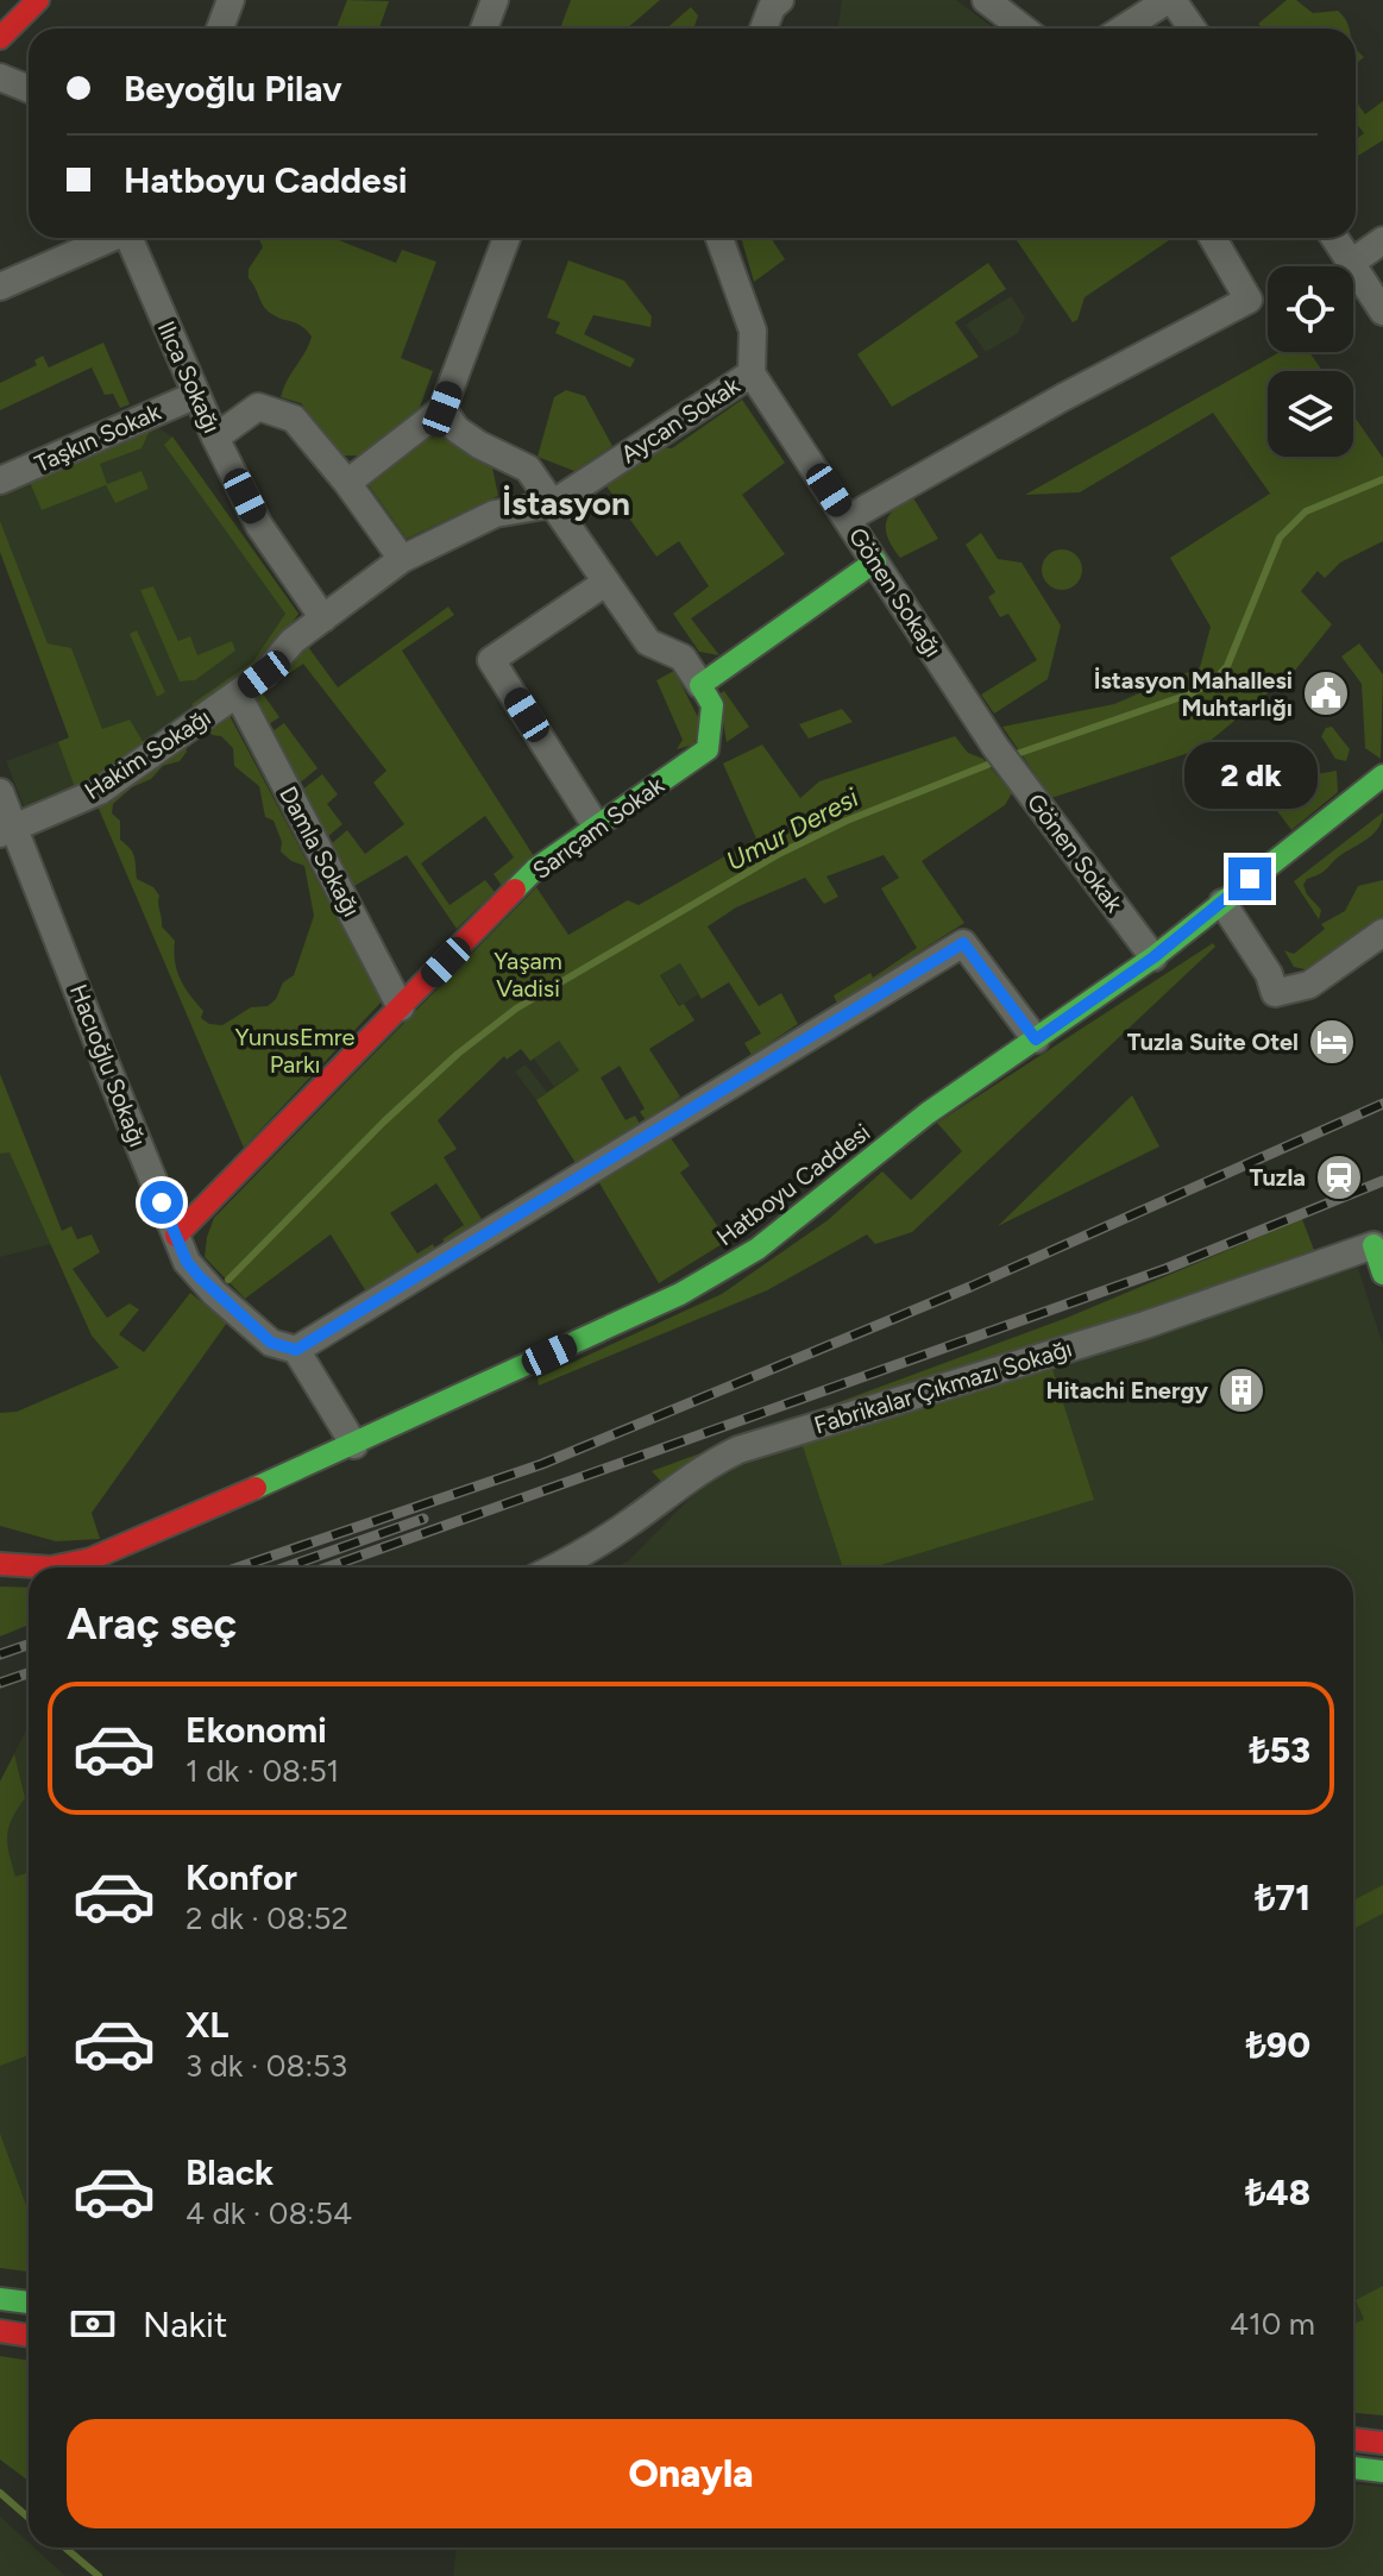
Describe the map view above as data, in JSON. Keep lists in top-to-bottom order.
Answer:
{
  "streets": {
    "main road": ["Sarıçam Sokak", "Hatboyu Caddesi"],
    "street": [
      "Ilıca Sokağı",
      "Aycan Sokak",
      "Taşkın Sokak",
      "Gönen Sokağı",
      "Hakim Sokağı",
      "Damla Sokağı",
      "Gönen Sokak",
      "Hacıoğlu Sokağı",
      "Fabrikalar Çıkmazı Sokağı"
    ]
  },
  "crossings": [
    ["Ilıca Sokağı", "Taşkın Sokak"],
    ["Ilıca Sokağı", "Hakim Sokağı"],
    ["Aycan Sokak", "Gönen Sokağı"],
    ["Aycan Sokak", "Hakim Sokağı"],
    ["Gönen Sokağı", "Gönen Sokak"],
    ["Hakim Sokağı", "Damla Sokağı"],
    ["Hakim Sokağı", "Hacıoğlu Sokağı"],
    ["Sarıçam Sokak", "Damla Sokağı"],
    ["Sarıçam Sokak", "Hacıoğlu Sokağı"],
    ["Gönen Sokak", "Hatboyu Caddesi"]
  ],
  "districts": ["İstasyon"],
  "water": ["Umur Deresi"],
  "parks": ["Yaşam Vadisi", "YunusEmre Parkı"],
  "places": {
    "public building": ["İstasyon Mahallesi Muhtarlığı"],
    "hotel": ["Tuzla Suite Otel"],
    "station": ["Tuzla"],
    "building": ["Hitachi Energy"]
  },
  "page": {
    "banner": ["Beyoğlu Pilav", "Hatboyu Caddesi"],
    "bubble": "2 dk",
    "heading": "Araç seç",
    "list": [
      {
        "name": "Ekonomi",
        "note": "1 dk · 08:51",
        "value": "₺53"
      },
      {
        "name": "Konfor",
        "note": "2 dk · 08:52",
        "value": "₺71"
      },
      {
        "name": "XL",
        "note": "3 dk · 08:53",
        "value": "₺90"
      },
      {
        "name": "Black",
        "note": "4 dk · 08:54",
        "value": "₺48"
      }
    ],
    "pay": ["Nakit", "410 m"],
    "buttons": "Onayla"
  }
}
